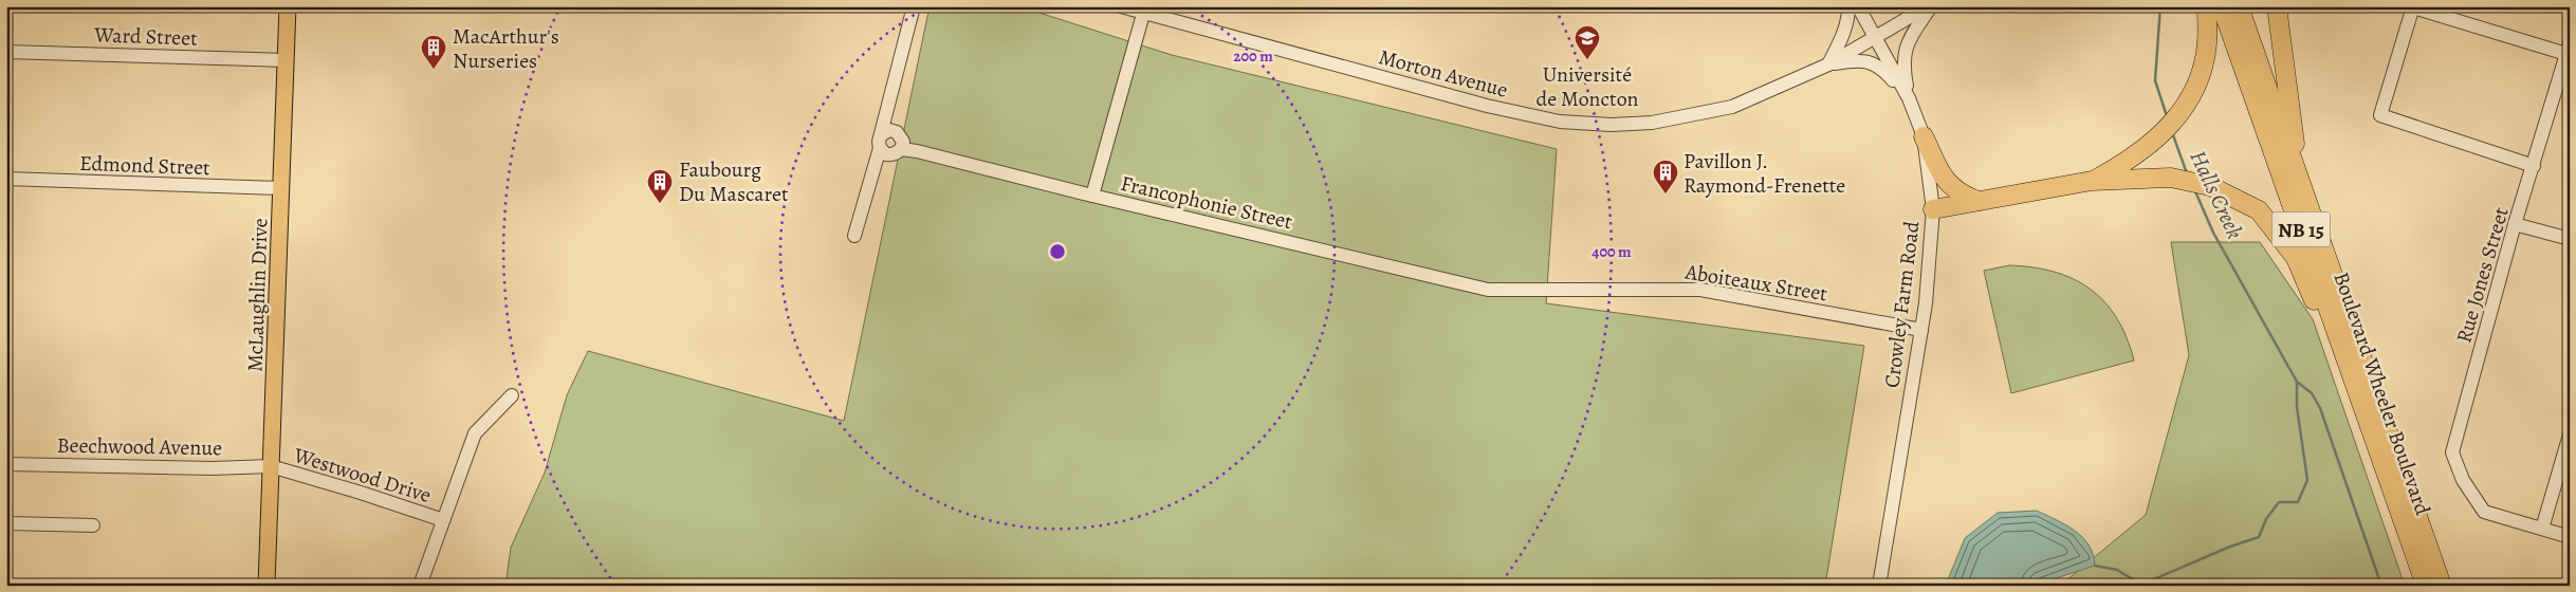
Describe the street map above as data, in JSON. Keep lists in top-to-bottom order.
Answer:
{
  "streets": {
    "highway": ["NB 15", "Boulevard Wheeler Boulevard"],
    "main road": ["McLaughlin Drive"],
    "street": [
      "Ward Street",
      "Morton Avenue",
      "Edmond Street",
      "Francophonie Street",
      "Rue Jones Street",
      "Aboiteaux Street",
      "Crowley Farm Road",
      "Beechwood Avenue",
      "Westwood Drive"
    ]
  },
  "crossings": [
    ["Ward Street", "McLaughlin Drive"],
    ["Morton Avenue", "Crowley Farm Road"],
    ["Edmond Street", "McLaughlin Drive"],
    ["Francophonie Street", "Aboiteaux Street"],
    ["Aboiteaux Street", "Crowley Farm Road"],
    ["McLaughlin Drive", "Beechwood Avenue"],
    ["McLaughlin Drive", "Westwood Drive"],
    ["Beechwood Avenue", "Westwood Drive"]
  ],
  "water": ["Halls Creek"],
  "places": {
    "school or university": ["Université de Moncton"],
    "building": ["MacArthur's Nurseries", "Pavillon J. Raymond-Frenette", "Faubourg Du Mascaret"]
  },
  "rings": ["200 m", "400 m"]
}
